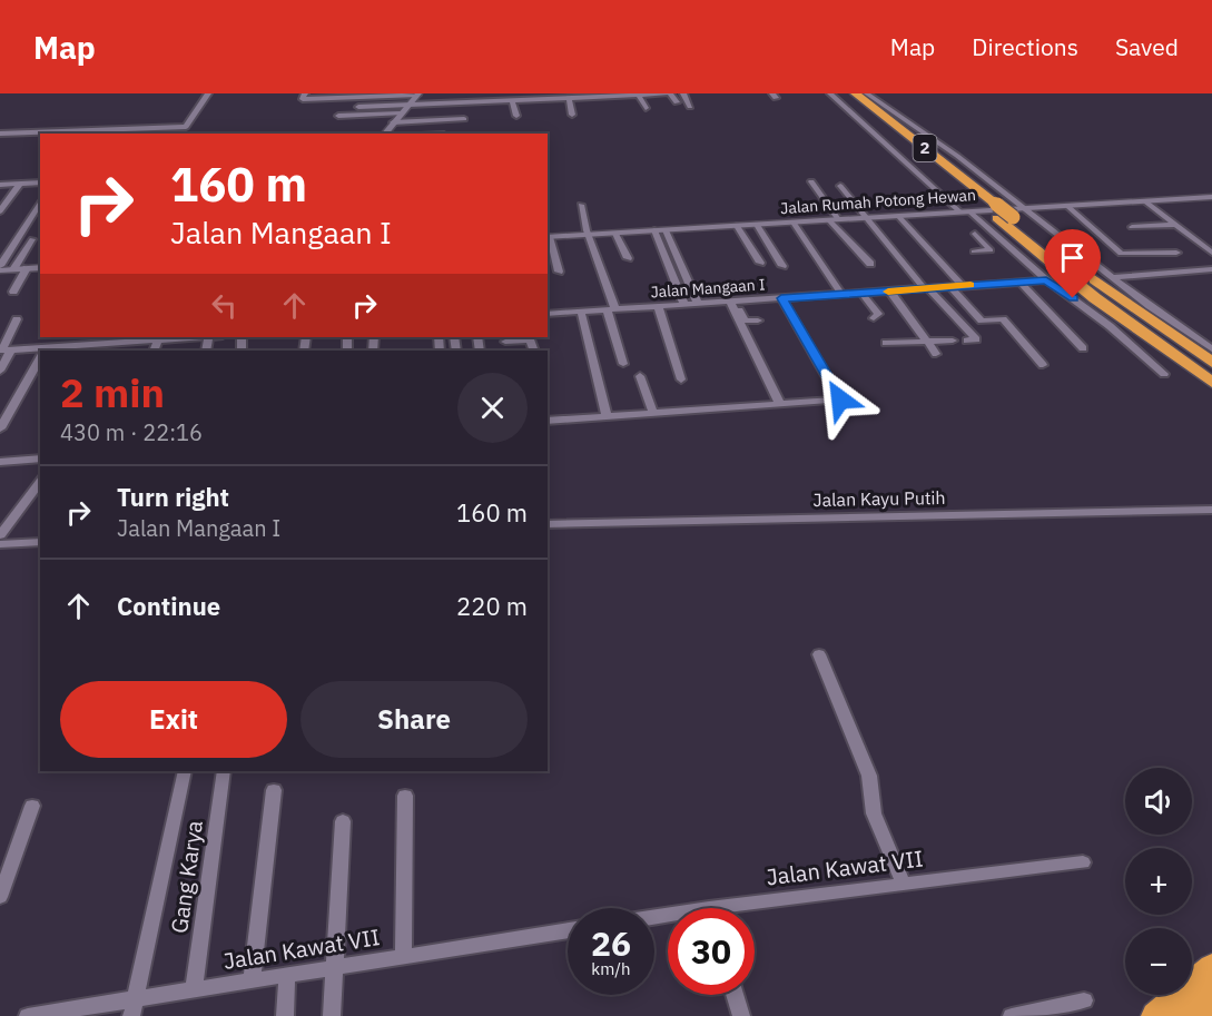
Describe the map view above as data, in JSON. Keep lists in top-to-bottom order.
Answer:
{
  "streets": {
    "highway": ["2"],
    "street": [
      "Jalan Rumah Potong Hewan",
      "Jalan Mangaan I",
      "Jalan Kayu Putih",
      "Jalan Kawat VII",
      "Gang Karya"
    ]
  },
  "crossings": [
    ["2", "Jalan Rumah Potong Hewan"],
    ["Jalan Kawat VII", "Gang Karya"]
  ],
  "page": {
    "header": "Map",
    "nav": ["Map", "Directions", "Saved"],
    "turn": ["160 m", "Jalan Mangaan I"],
    "heading": ["2 min", "430 m · 22:16"],
    "list": [
      {
        "name": "Turn right",
        "note": "Jalan Mangaan I",
        "value": "160 m"
      },
      {
        "name": "Continue",
        "value": "220 m"
      }
    ],
    "buttons": ["Exit", "Share"],
    "map_buttons": ["+", "−"],
    "speed": "26 km/h",
    "limit": "30"
  }
}
